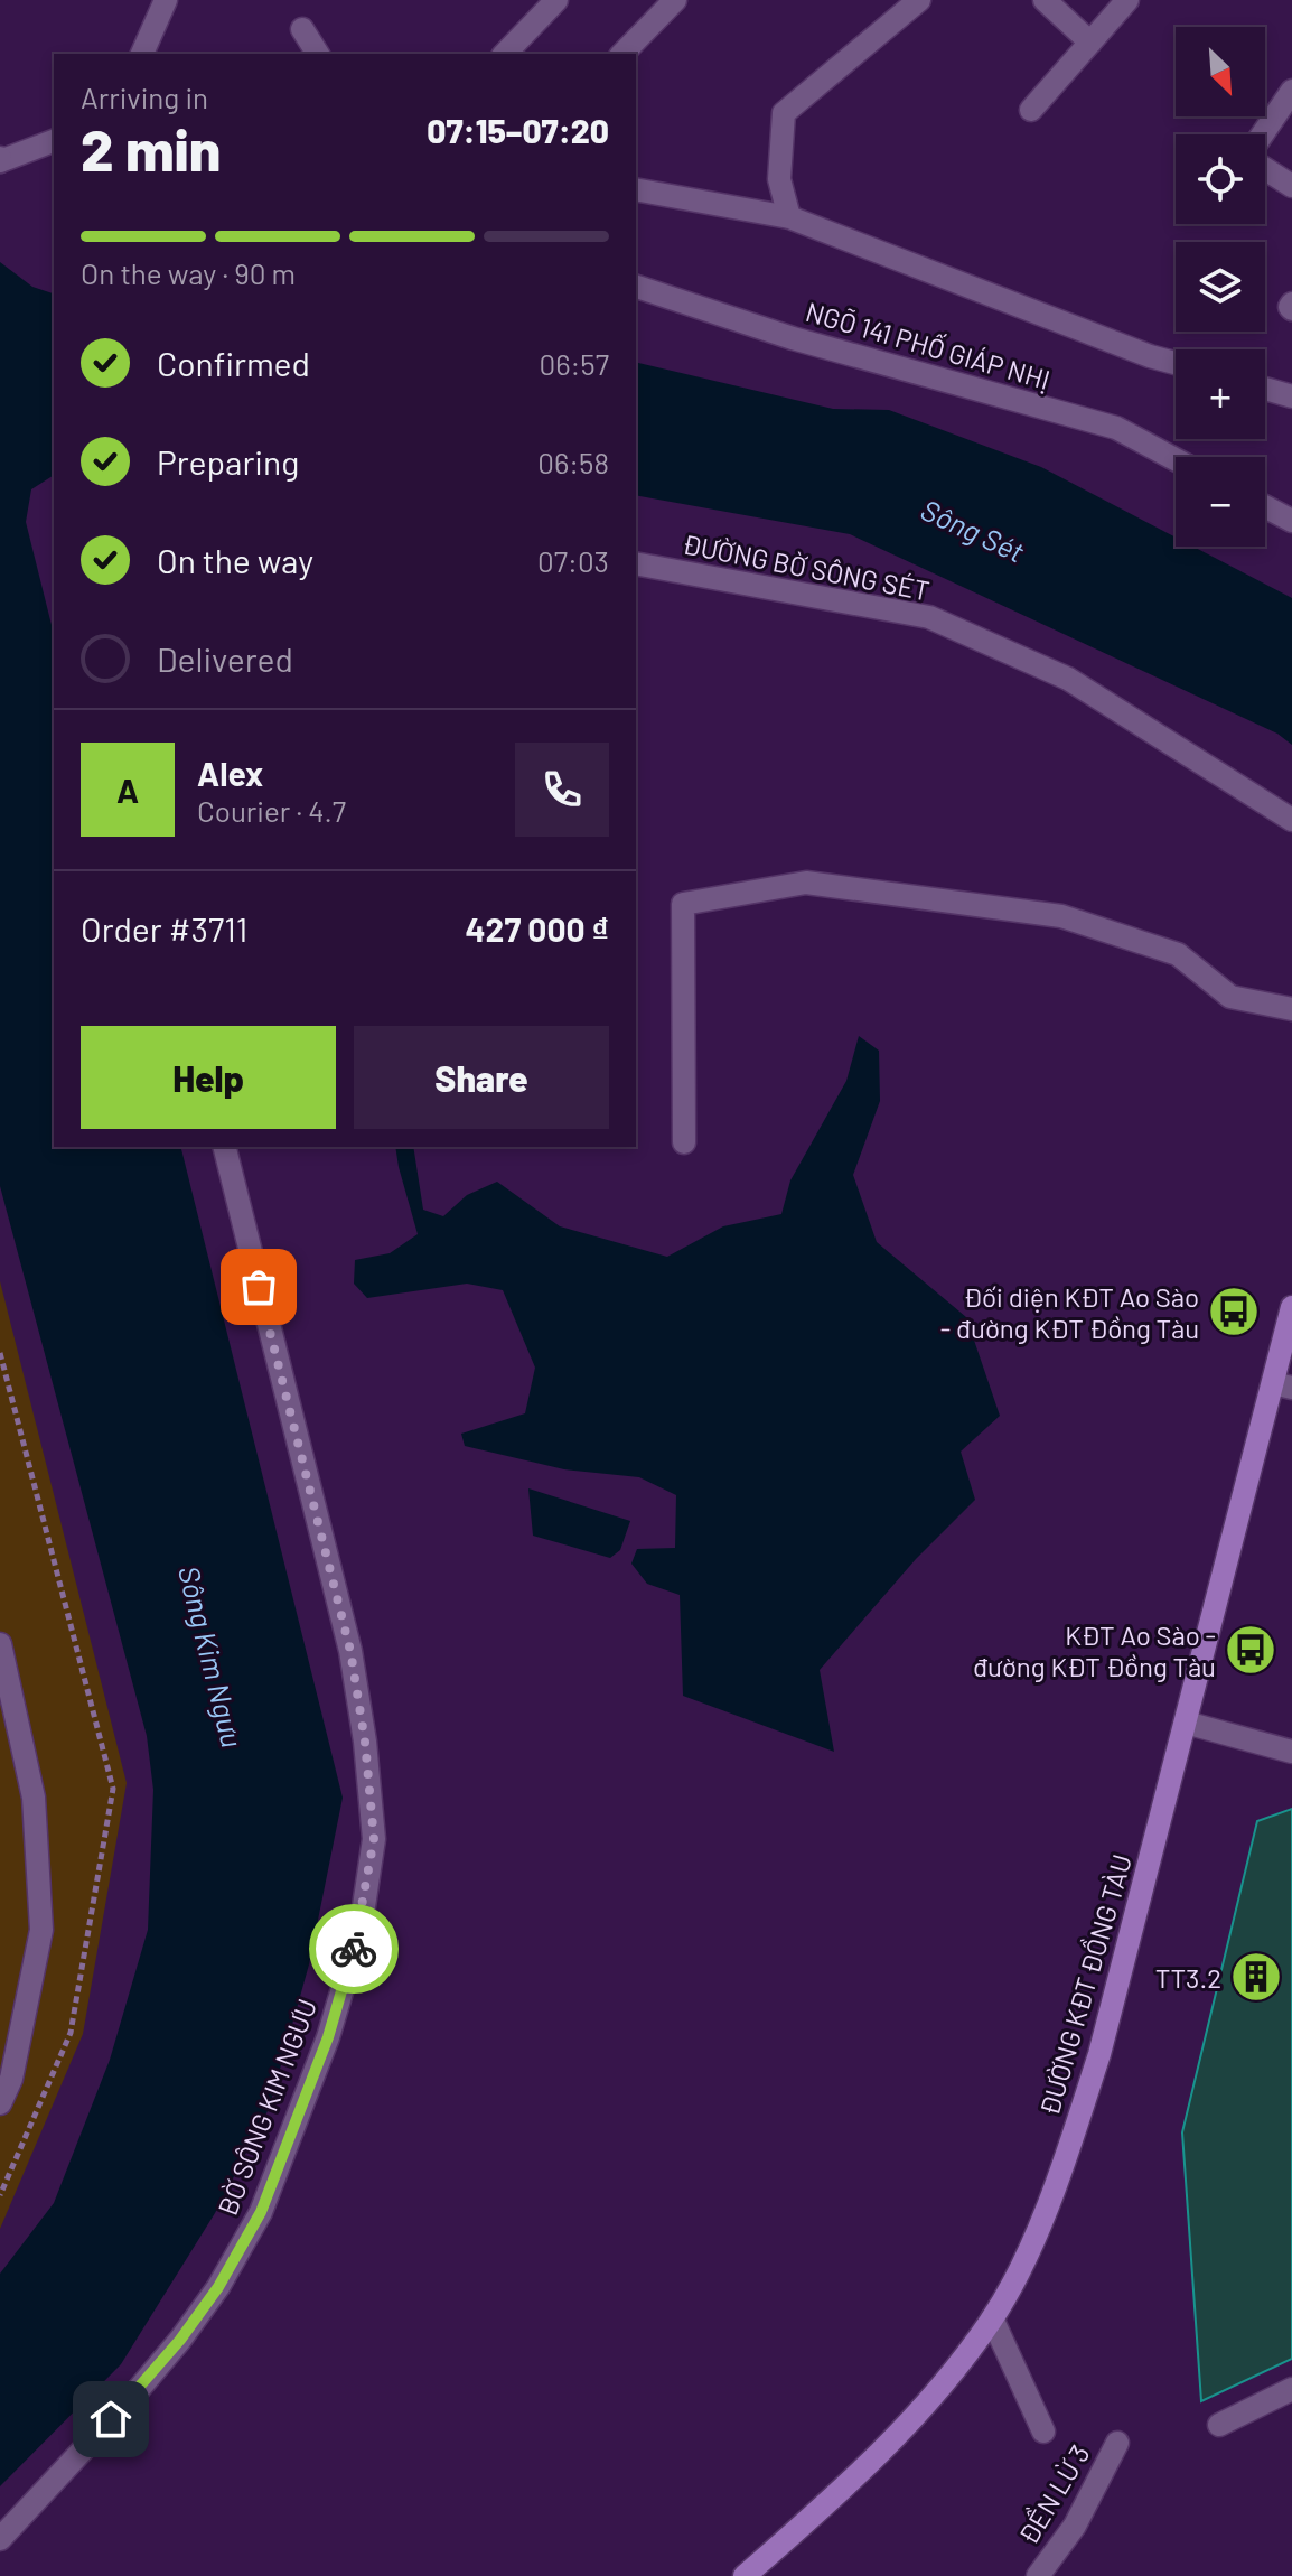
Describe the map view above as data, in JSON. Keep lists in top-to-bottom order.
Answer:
{
  "streets": {
    "main road": ["ĐƯỜNG KĐT ĐỒNG TÀU"],
    "street": [
      "NGÕ 141 PHỐ GIÁP NHỊ",
      "ĐƯỜNG BỜ SÔNG SÉT",
      "BỜ SÔNG KIM NGƯU",
      "ĐỀN LỪ 3"
    ]
  },
  "water": ["Sông Sét", "Sông Kim Ngưu"],
  "places": {
    "bus stop": ["Đối diện KĐT Ao Sào - đường KĐT Đồng Tàu", "KĐT Ao Sào - đường KĐT Đồng Tàu"],
    "building": ["TT3.2"]
  },
  "north": "bottom right",
  "page": {
    "map_buttons": ["+", "−"],
    "heading": ["2 min", "Arriving in", "07:15–07:20"],
    "panel": [
      "Alex",
      "Courier · 4.7",
      "Order #3711",
      "427 000 ₫"
    ],
    "bar": "On the way · 90 m",
    "list": [
      ["Confirmed", "06:57"],
      ["Preparing", "06:58"],
      ["On the way", "07:03"],
      "Delivered"
    ],
    "round": "A",
    "buttons": ["Help", "Share"]
  }
}
